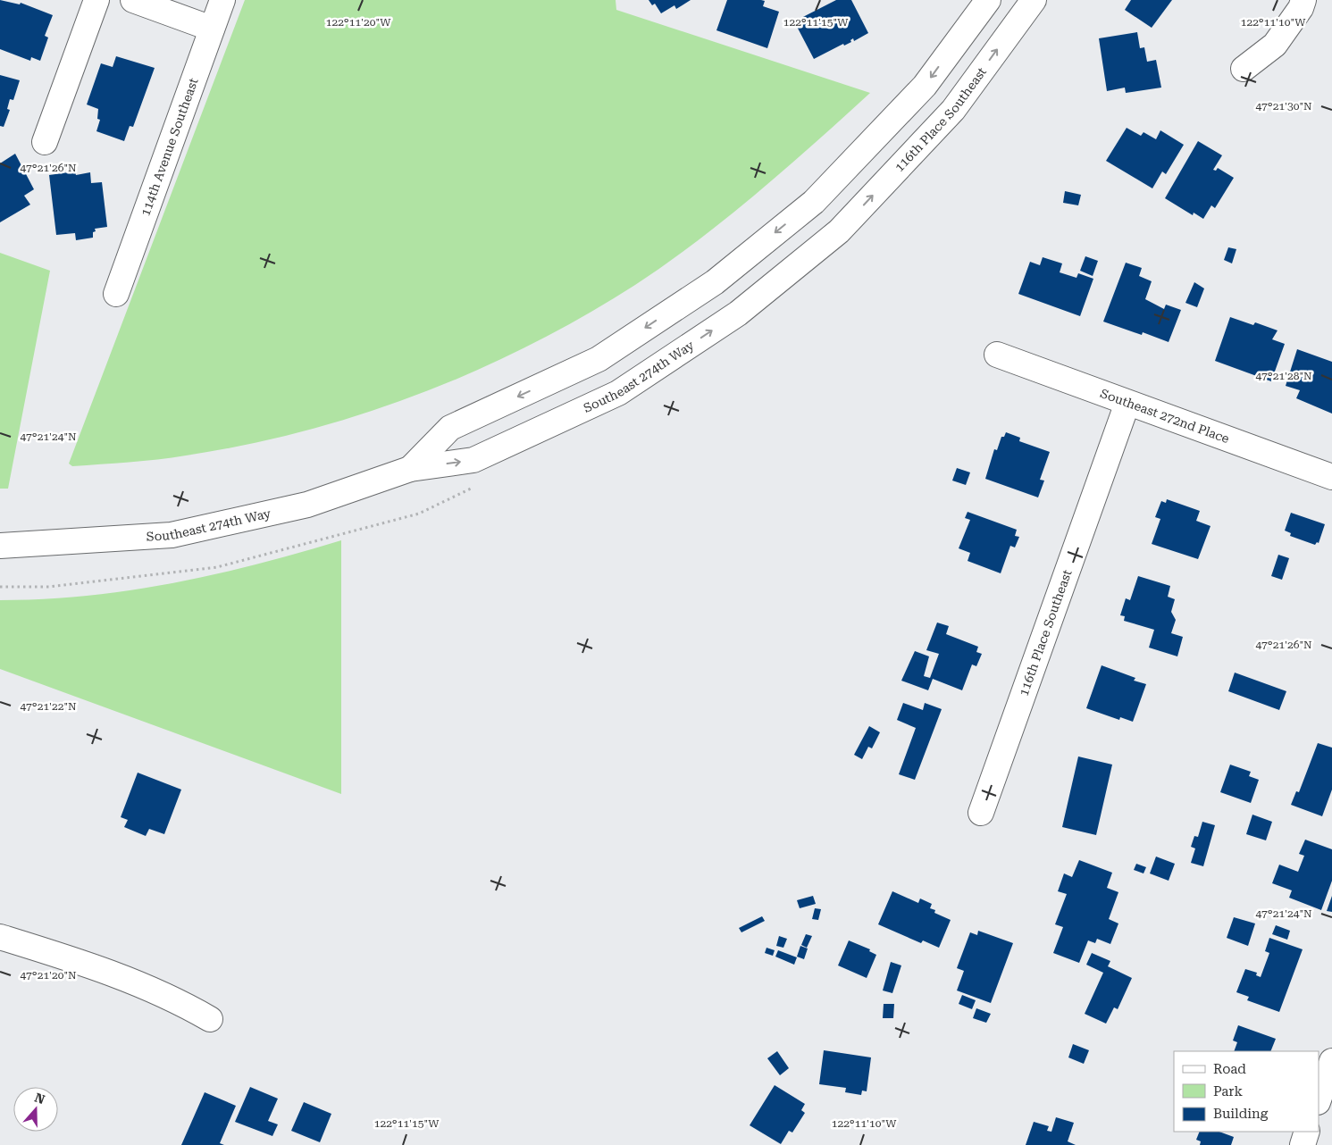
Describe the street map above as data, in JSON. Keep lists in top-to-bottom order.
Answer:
{
  "streets": {
    "main road": [
      "116th Place Southeast",
      "114th Avenue Southeast",
      "Southeast 274th Way",
      "Southeast 272nd Place"
    ]
  },
  "crossings": [
    ["116th Place Southeast", "Southeast 274th Way"],
    ["116th Place Southeast", "Southeast 272nd Place"]
  ],
  "one_way": ["116th Place Southeast"],
  "legend": ["Road", "Park", "Building"],
  "north": "top",
  "coordinates": [
    "122°11'10\"W",
    "122°11'20\"W",
    "122°11'15\"W",
    "47°21'30\"N",
    "47°21'26\"N",
    "47°21'28\"N",
    "47°21'24\"N",
    "47°21'22\"N",
    "47°21'20\"N"
  ]
}
